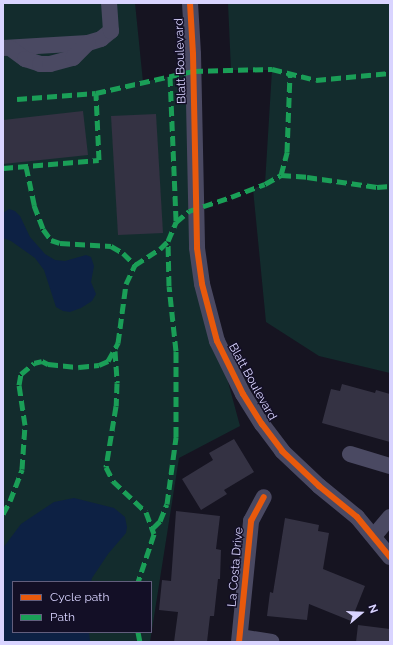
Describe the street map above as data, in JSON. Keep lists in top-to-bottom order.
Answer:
{
  "streets": {
    "street": ["Blatt Boulevard", "La Costa Drive"]
  },
  "legend": ["Cycle path", "Path"],
  "north": "right"
}
